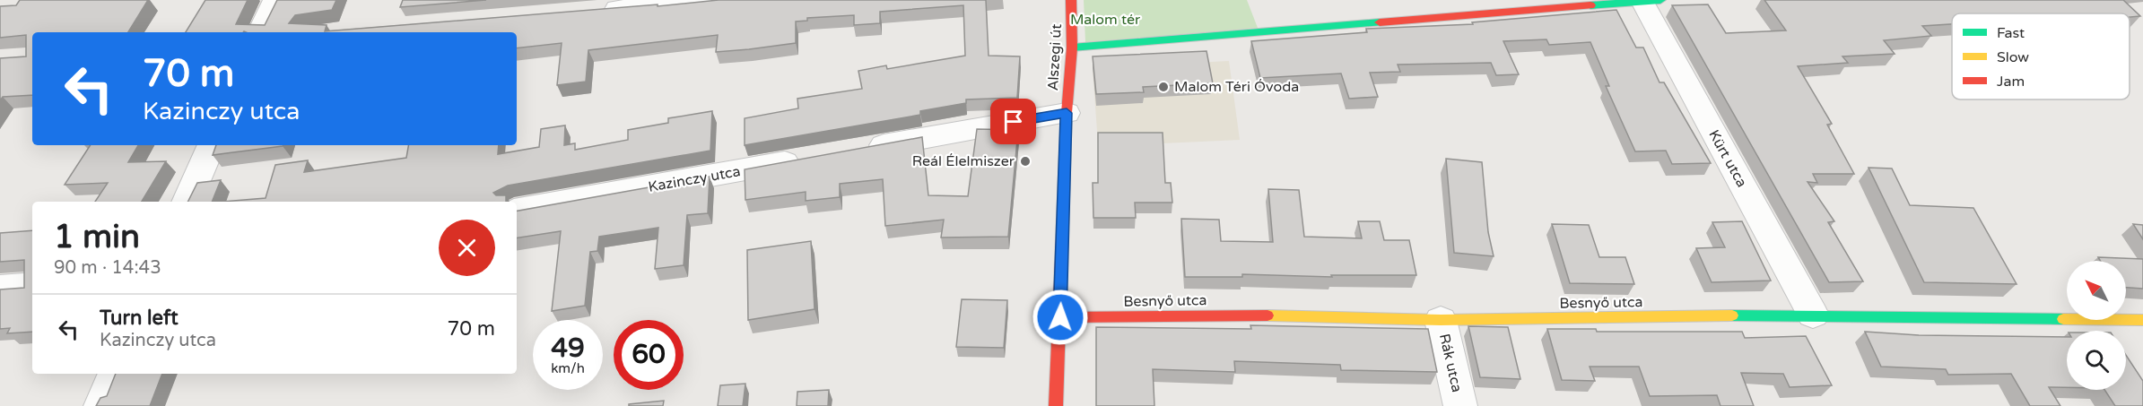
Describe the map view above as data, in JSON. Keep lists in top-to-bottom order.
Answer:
{
  "streets": {
    "street": [
      "Alszegi út",
      "Kürt utca",
      "Kazinczy utca",
      "Besnyő utca",
      "Rák utca"
    ]
  },
  "crossings": [
    ["Alszegi út", "Besnyő utca"],
    ["Kürt utca", "Besnyő utca"],
    ["Besnyő utca", "Rák utca"]
  ],
  "parks": ["Malom tér"],
  "places": ["Malom Téri Óvoda", "Reál Élelmiszer"],
  "legend": ["Fast", "Slow", "Jam"],
  "north": "top left",
  "page": {
    "turn": ["70 m", "Kazinczy utca"],
    "heading": ["1 min", "90 m · 14:43"],
    "list": [
      {
        "name": "Turn left",
        "note": "Kazinczy utca",
        "value": "70 m"
      }
    ],
    "speed": "49 km/h",
    "limit": "60"
  }
}
